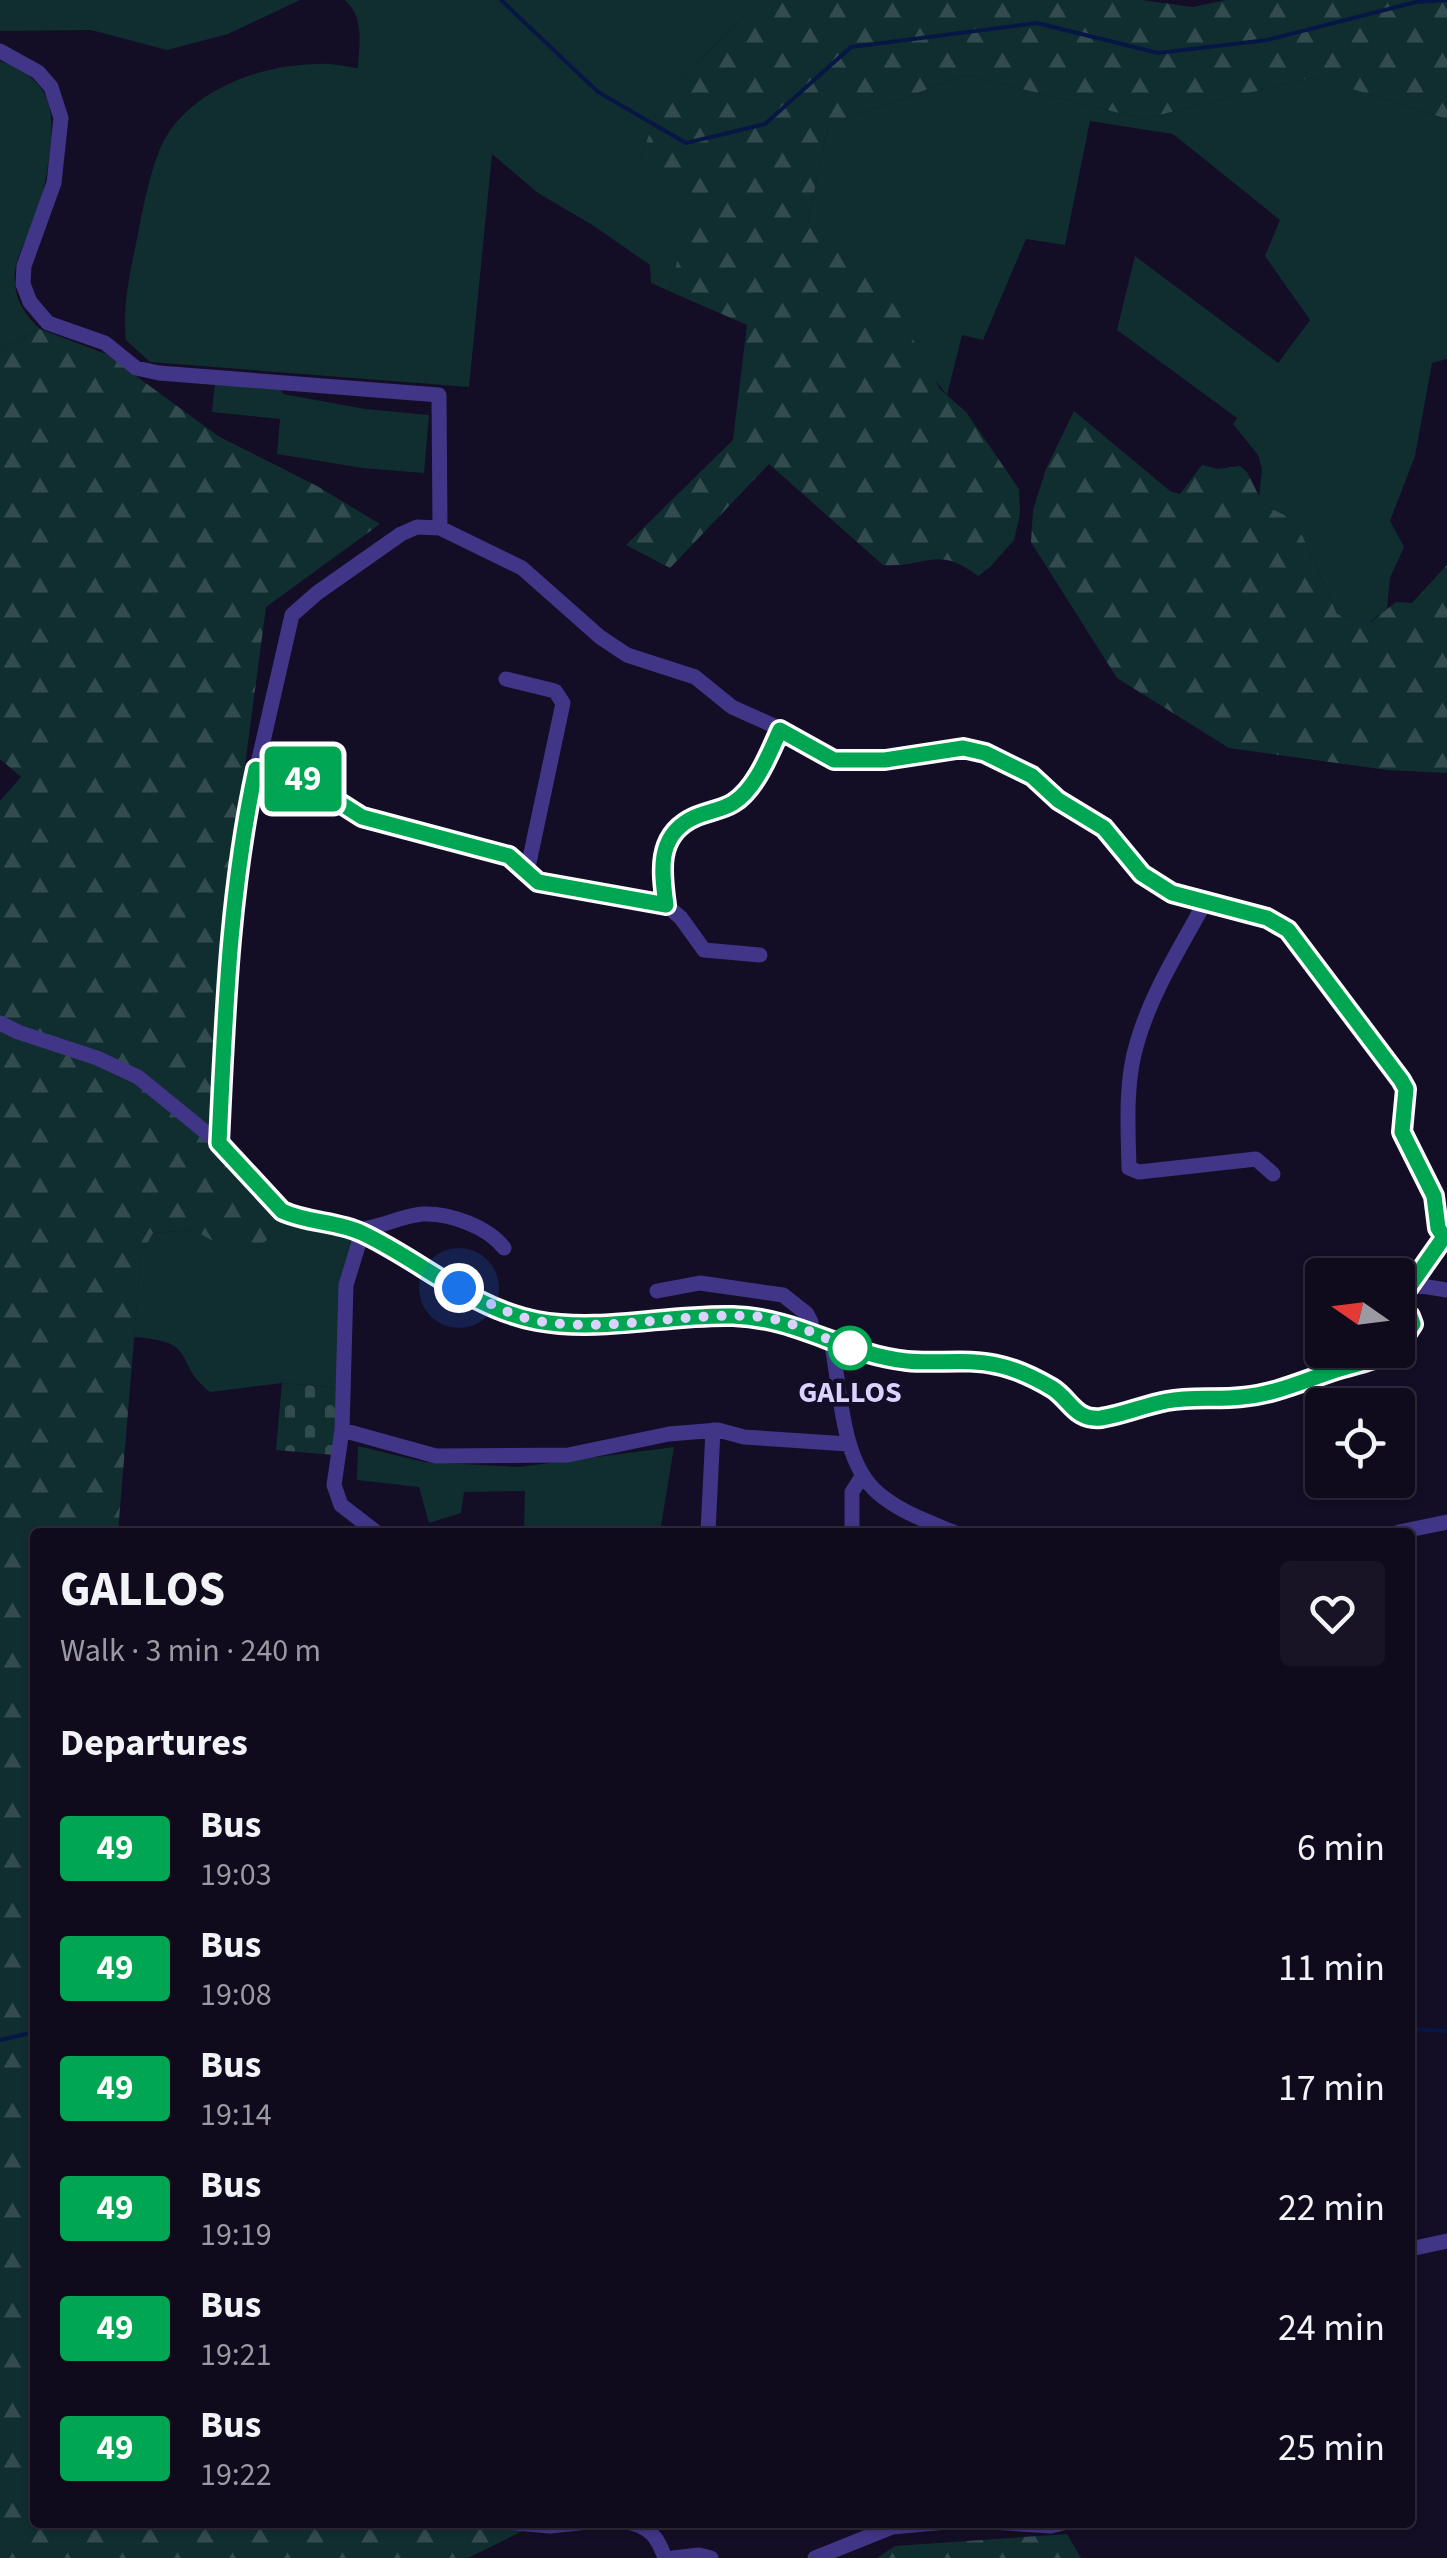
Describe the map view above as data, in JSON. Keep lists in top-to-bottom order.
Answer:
{
  "places": ["GALLOS"],
  "lines": ["bus line 49"],
  "north": "left",
  "page": {
    "on_map": "49",
    "heading": [
      ["GALLOS", "Walk · 3 min · 240 m"],
      "Departures"
    ],
    "list": [
      {
        "mark": "49",
        "name": "Bus",
        "note": "19:03",
        "value": "6 min"
      },
      {
        "mark": "49",
        "name": "Bus",
        "note": "19:08",
        "value": "11 min"
      },
      {
        "mark": "49",
        "name": "Bus",
        "note": "19:14",
        "value": "17 min"
      },
      {
        "mark": "49",
        "name": "Bus",
        "note": "19:19",
        "value": "22 min"
      },
      {
        "mark": "49",
        "name": "Bus",
        "note": "19:21",
        "value": "24 min"
      },
      {
        "mark": "49",
        "name": "Bus",
        "note": "19:22",
        "value": "25 min"
      }
    ]
  }
}
